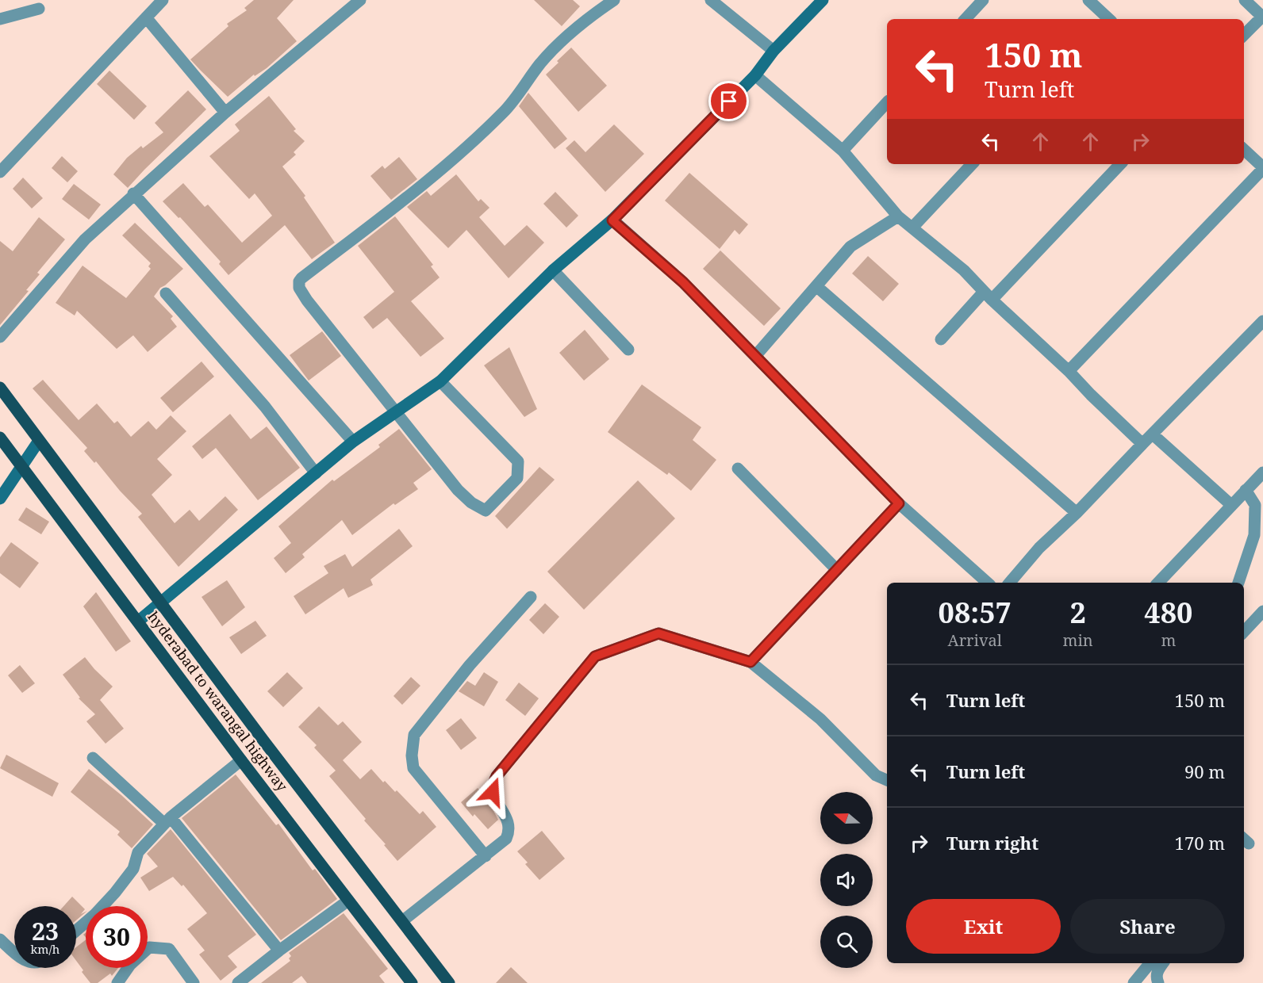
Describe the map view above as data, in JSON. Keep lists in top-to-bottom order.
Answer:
{
  "streets": {
    "main road": ["hyderabad to warangal highway"]
  },
  "north": "left",
  "page": {
    "turn": ["150 m", "Turn left"],
    "eta": [
      "08:57",
      "Arrival",
      "2",
      "min",
      "480",
      "m"
    ],
    "list": [
      {
        "name": "Turn left",
        "value": "150 m"
      },
      {
        "name": "Turn left",
        "value": "90 m"
      },
      {
        "name": "Turn right",
        "value": "170 m"
      }
    ],
    "buttons": ["Exit", "Share"],
    "speed": "23 km/h",
    "limit": "30"
  }
}
